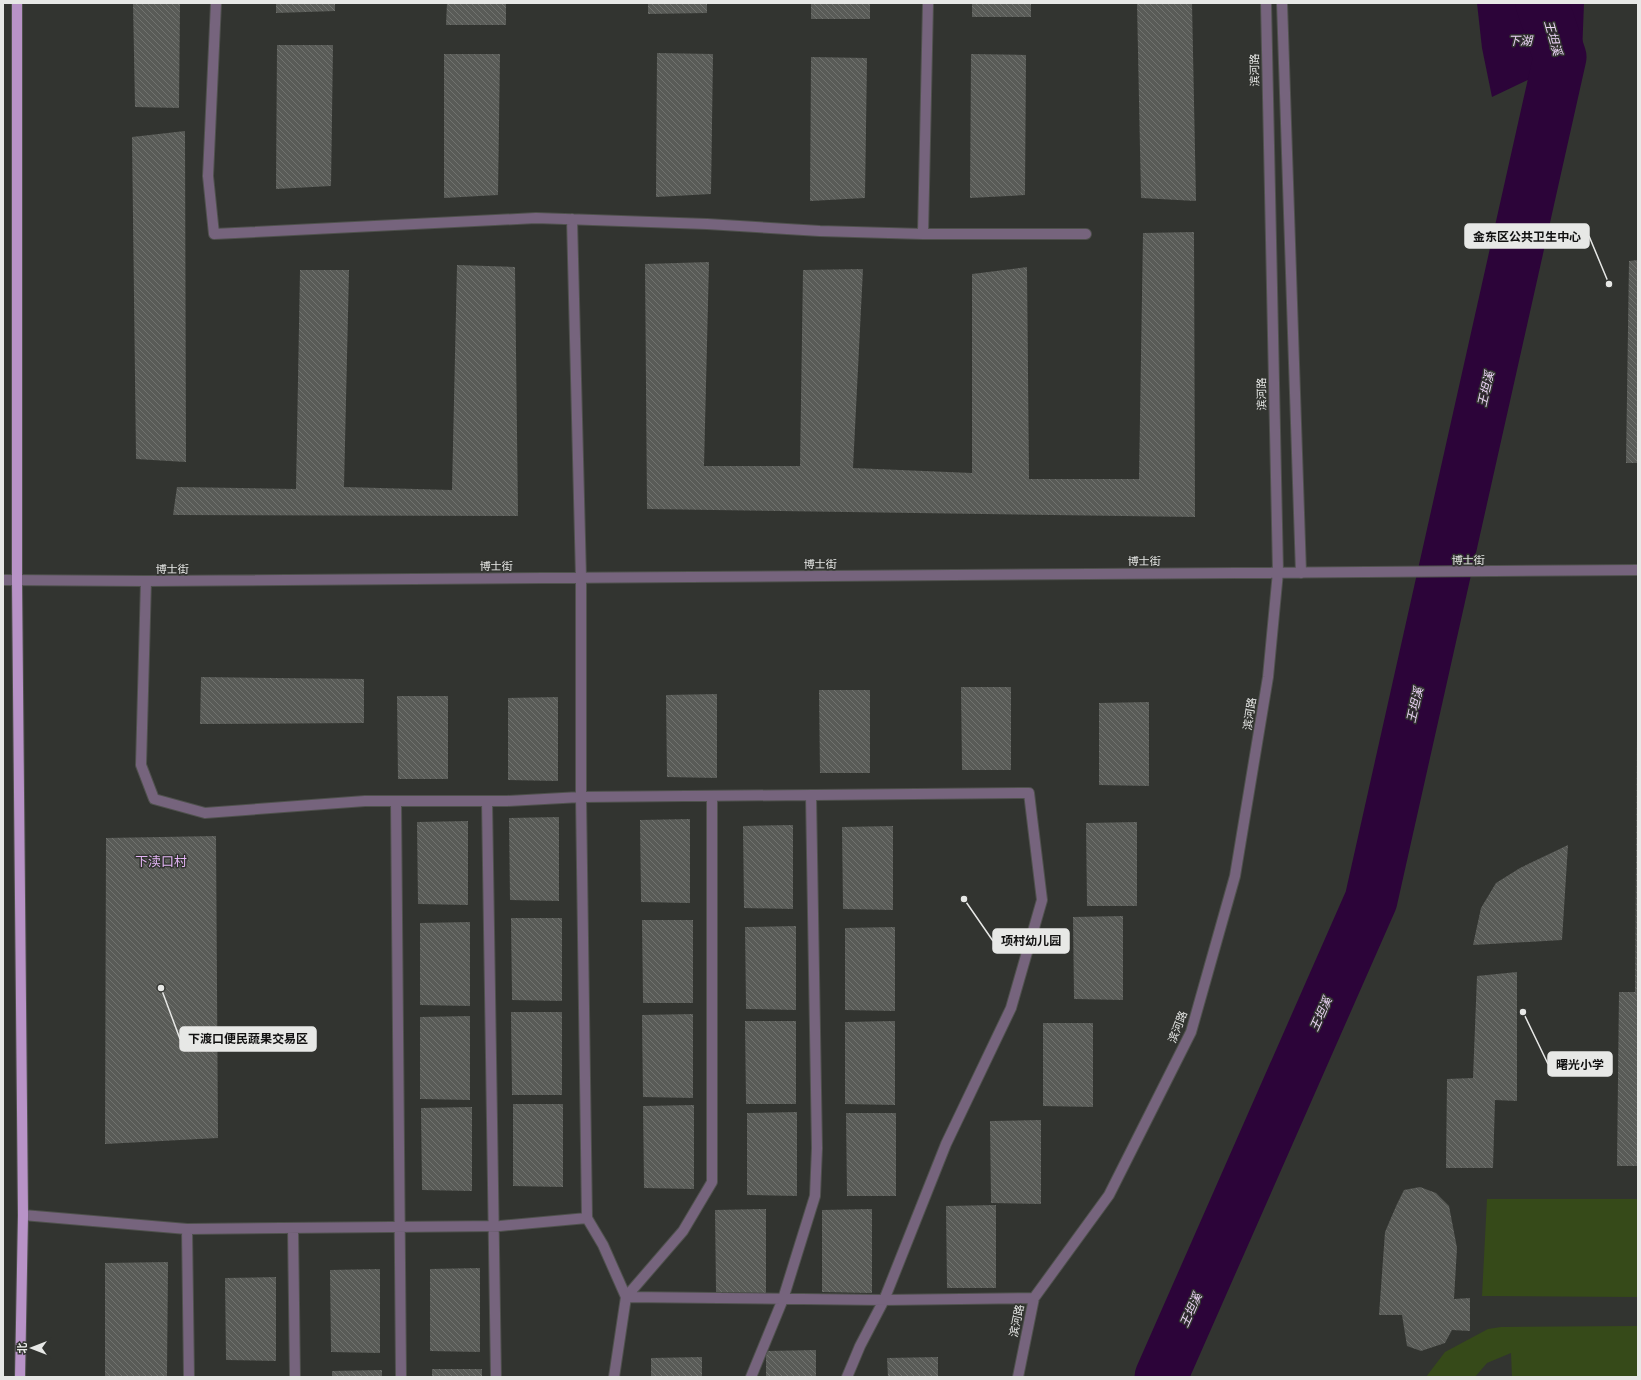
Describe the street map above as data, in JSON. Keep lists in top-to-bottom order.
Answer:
{
  "streets": {
    "street": ["滨河路", "博士街"]
  },
  "crossings": [
    ["滨河路", "博士街"]
  ],
  "districts": ["下渎口村"],
  "water": ["王坦溪", "下湖"],
  "places": [
    "金东区公共卫生中心",
    "项村幼儿园",
    "下渡口便民蔬果交易区",
    "曙光小学"
  ],
  "north": "left"
}
